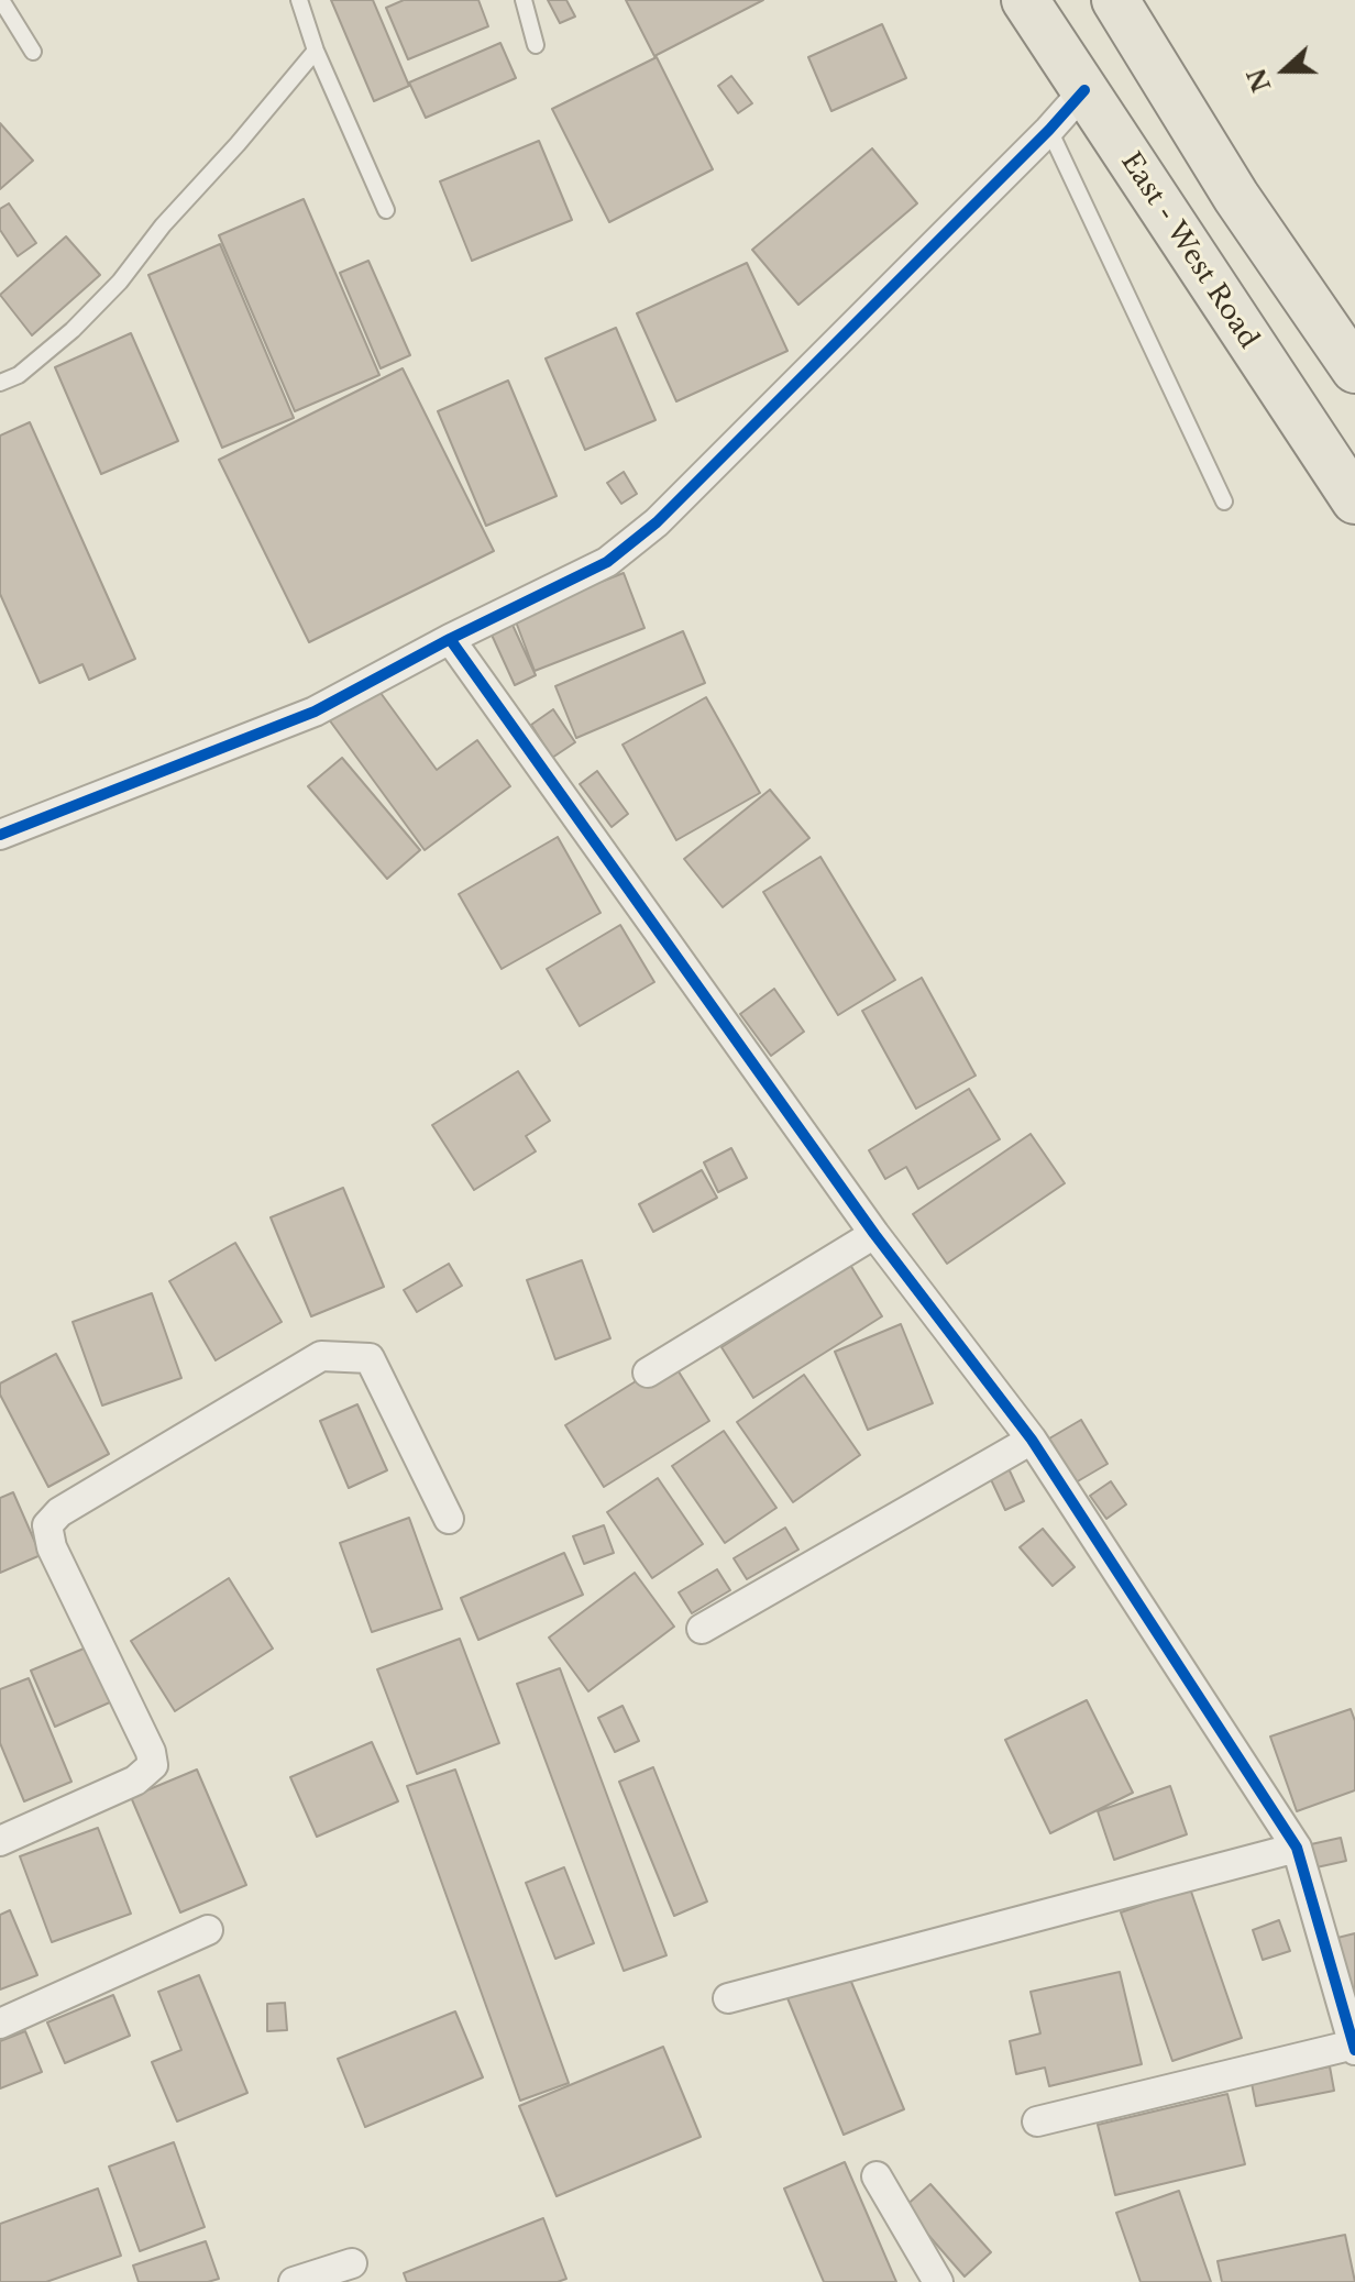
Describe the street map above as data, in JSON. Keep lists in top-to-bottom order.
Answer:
{
  "streets": {
    "main road": ["East - West Road"]
  },
  "north": "left"
}
